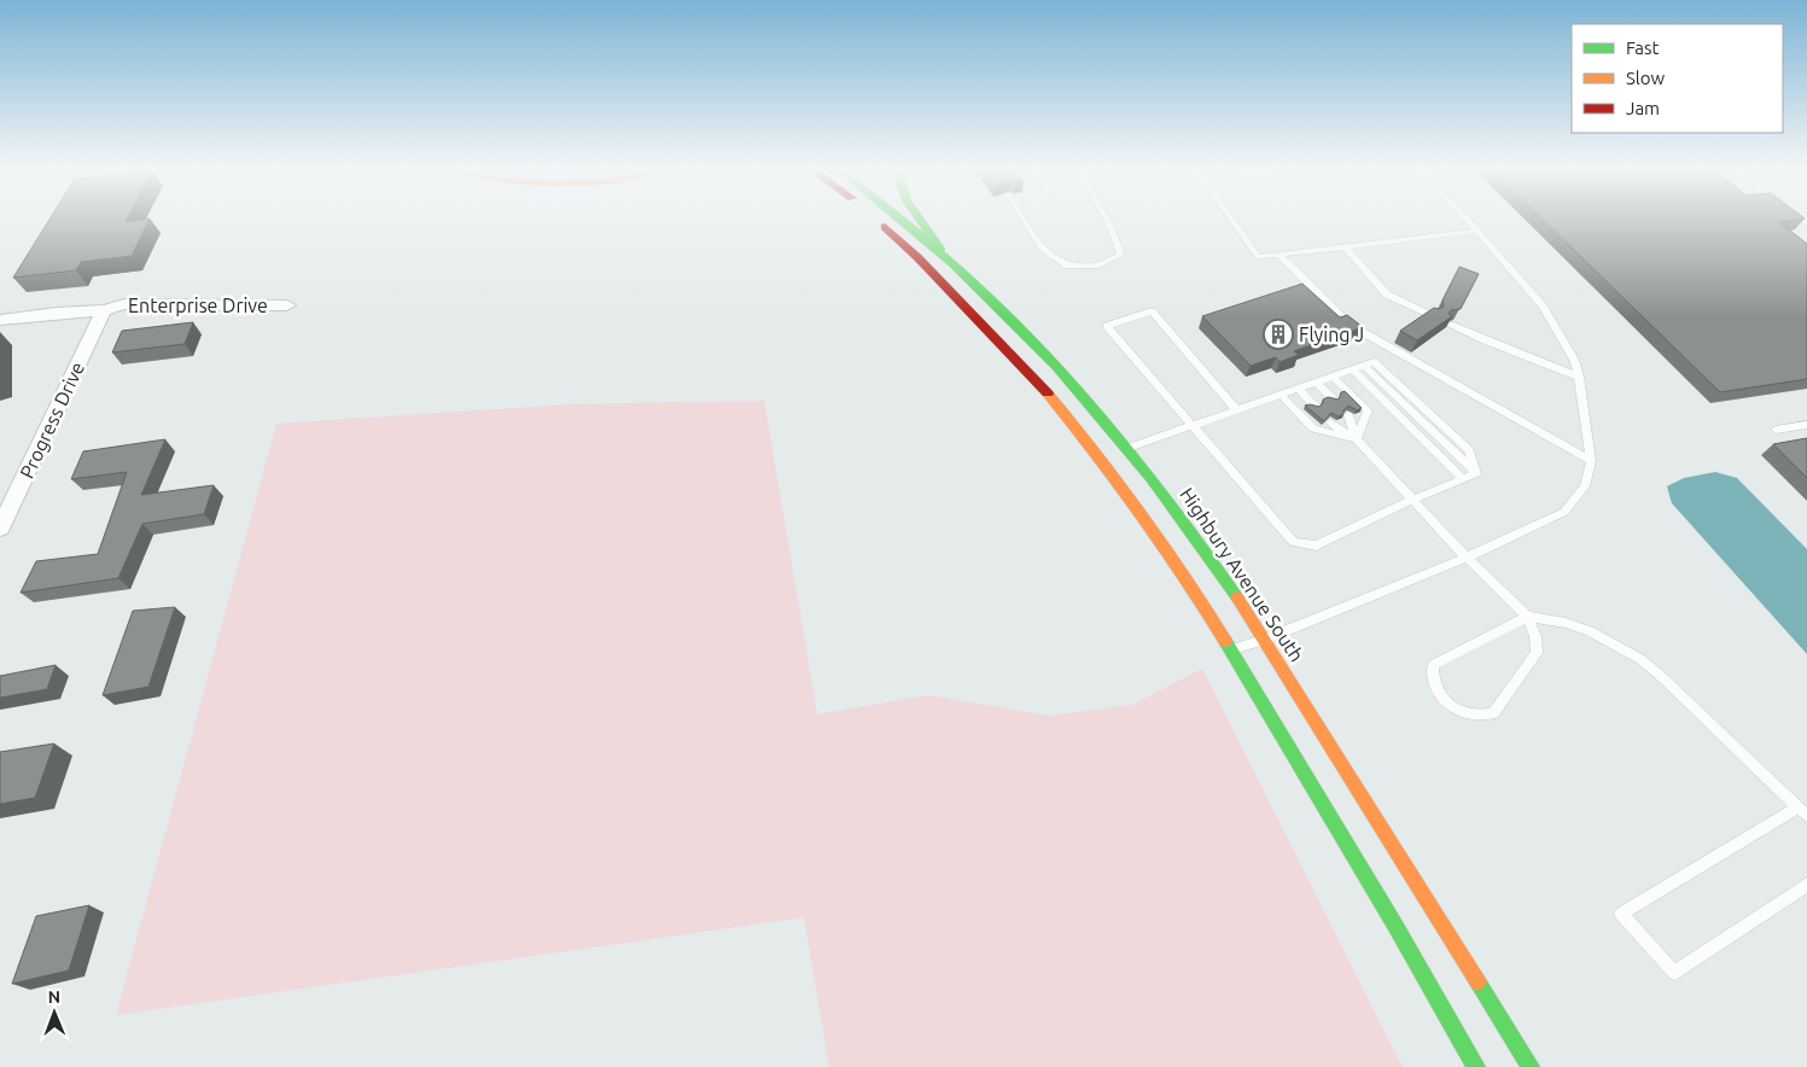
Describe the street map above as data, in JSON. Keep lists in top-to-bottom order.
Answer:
{
  "streets": {
    "main road": ["Highbury Avenue South"],
    "street": ["Enterprise Drive", "Progress Drive"]
  },
  "crossings": [
    ["Enterprise Drive", "Progress Drive"]
  ],
  "places": {
    "building": ["Flying J"]
  },
  "legend": ["Fast", "Slow", "Jam"],
  "north": "top"
}
